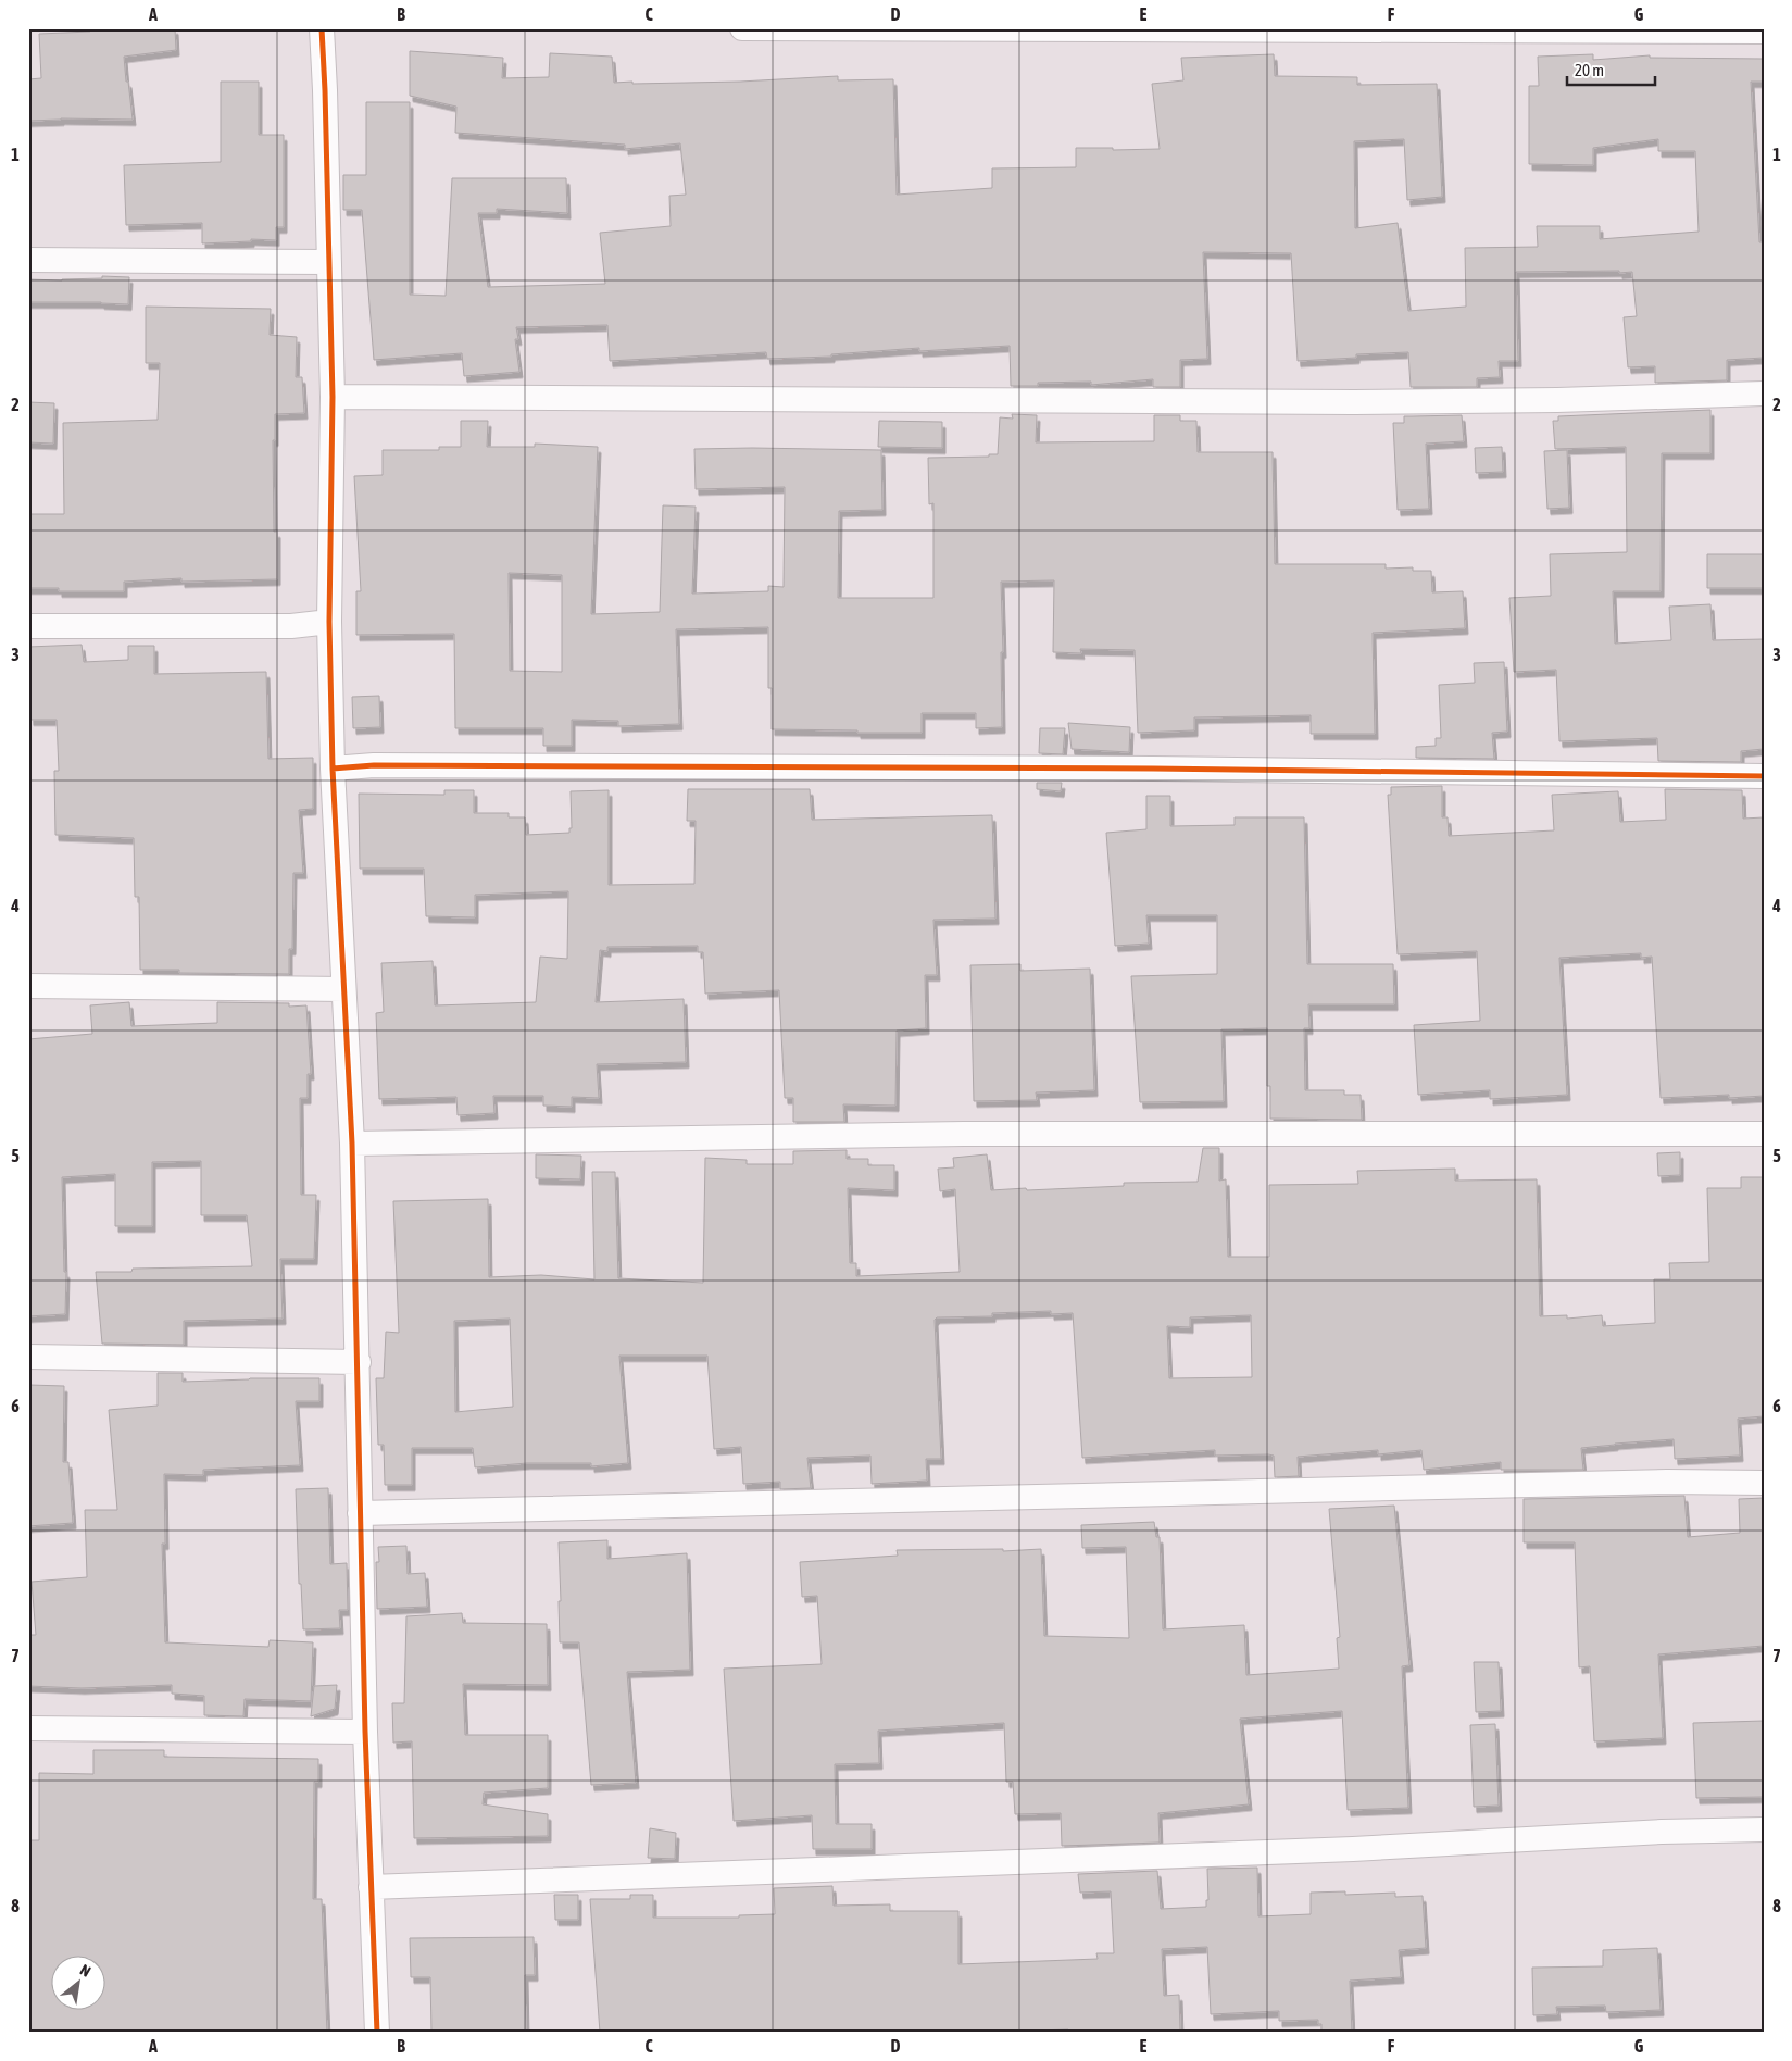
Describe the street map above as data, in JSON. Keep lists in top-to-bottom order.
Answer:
{
  "scale_bar": "20 m",
  "north": "top right",
  "grid": {
    "columns": [
      "A",
      "B",
      "C",
      "D",
      "E",
      "F",
      "G"
    ],
    "rows": [
      "1",
      "2",
      "3",
      "4",
      "5",
      "6",
      "7",
      "8"
    ]
  }
}
